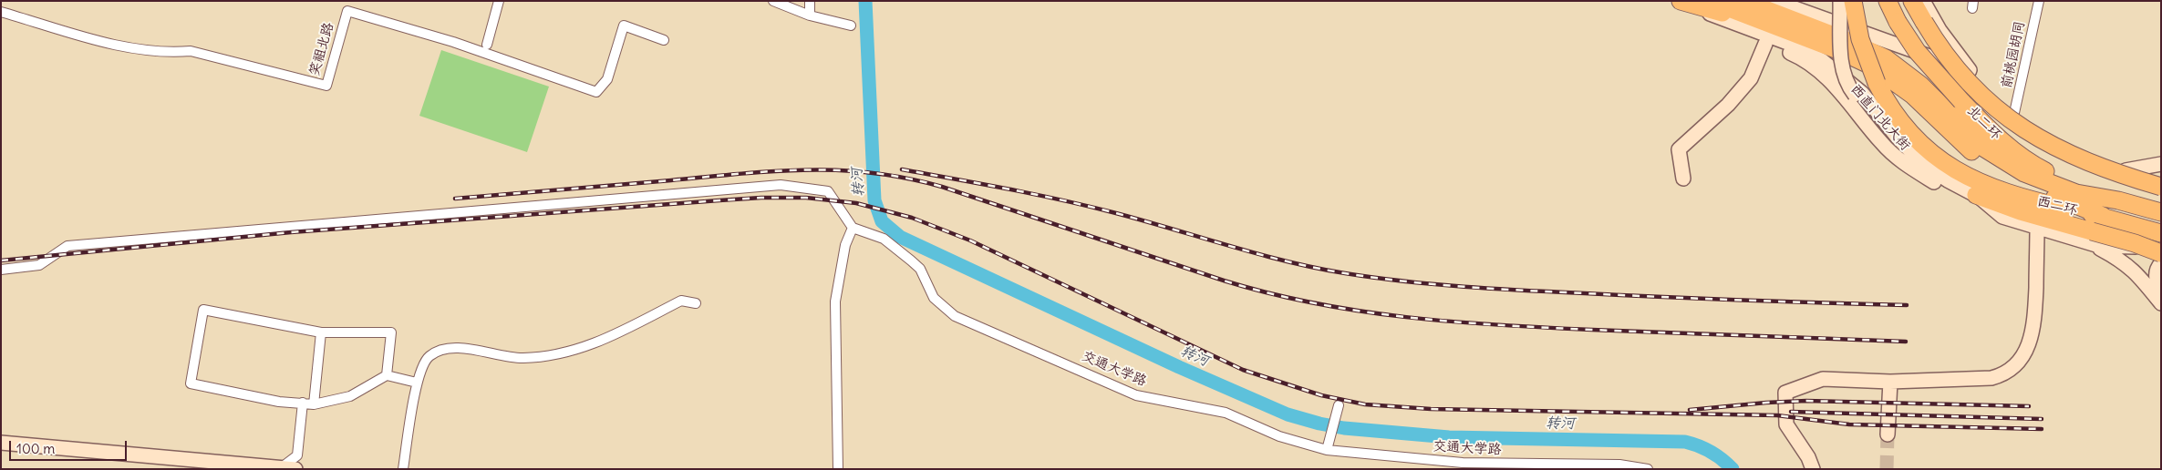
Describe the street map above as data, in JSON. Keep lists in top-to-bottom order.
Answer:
{
  "streets": {
    "highway": ["西直门北大街", "北二环", "西二环"],
    "street": ["笑祖北路", "前桃园胡同", "交通大学路"]
  },
  "crossings": [
    ["西直门北大街", "北二环"],
    ["西直门北大街", "西二环"]
  ],
  "water": ["转河"],
  "scale_bar": "100 m"
}
